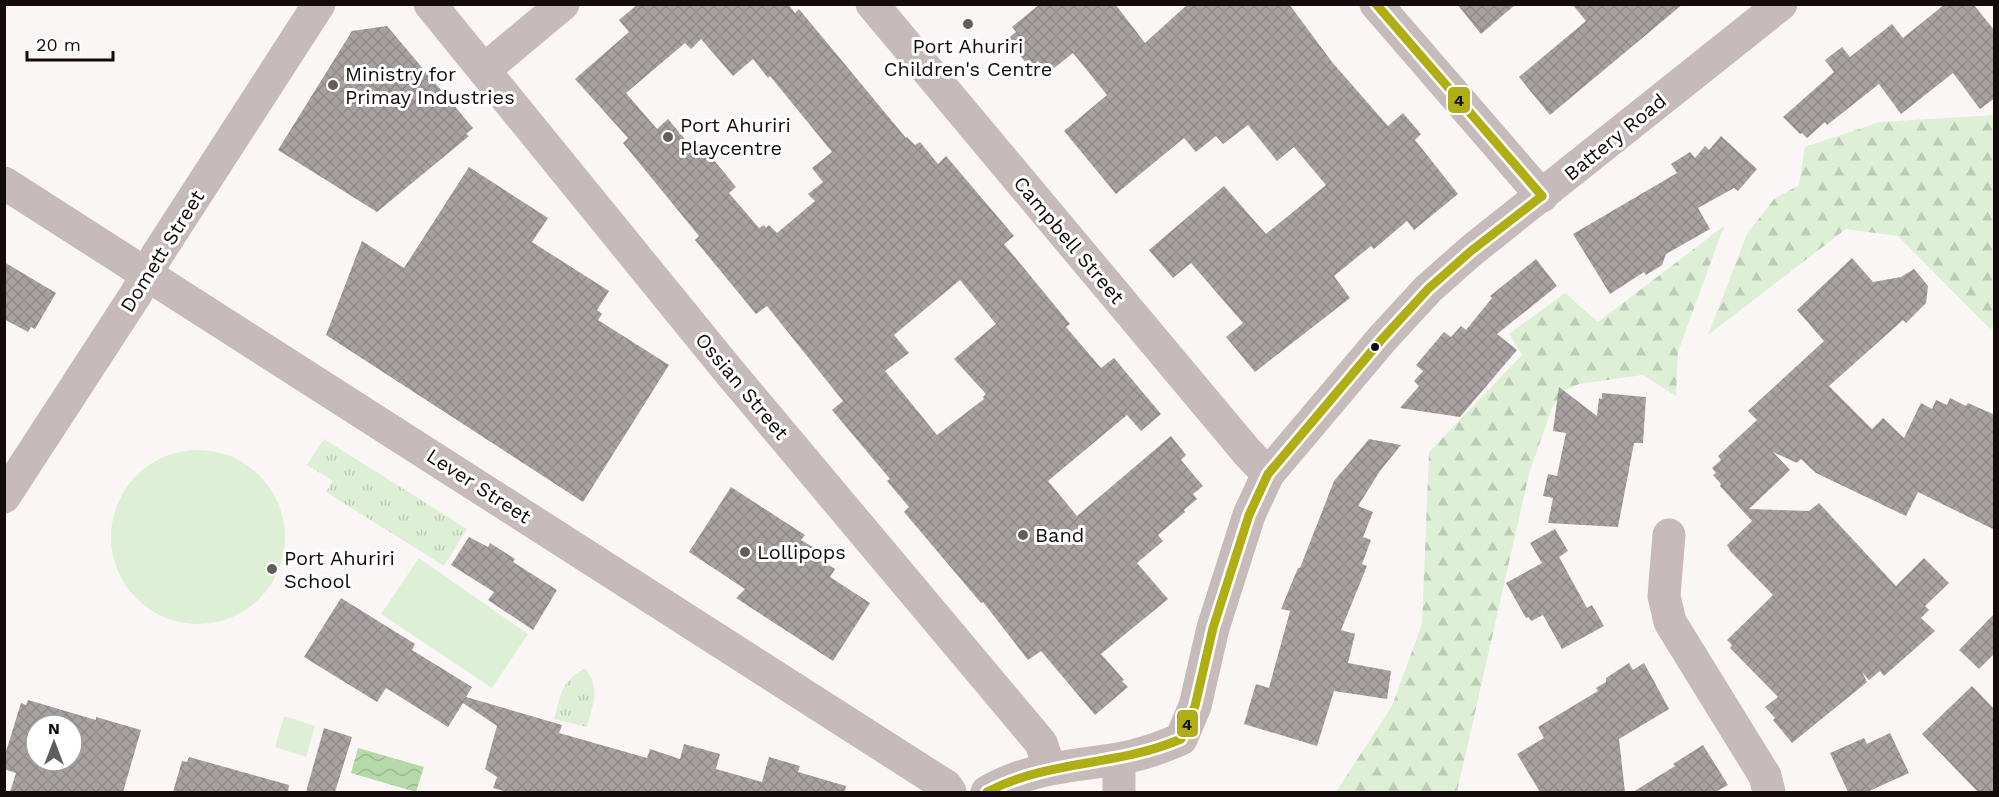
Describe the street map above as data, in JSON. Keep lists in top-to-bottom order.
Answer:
{
  "streets": {
    "street": [
      "Battery Road",
      "Campbell Street",
      "Domett Street",
      "Ossian Street",
      "Lever Street"
    ]
  },
  "crossings": [
    ["Battery Road", "Campbell Street"],
    ["Battery Road", "Ossian Street"],
    ["Domett Street", "Lever Street"]
  ],
  "places": [
    "Port Ahuriri Children's Centre",
    "Ministry for Primay Industries",
    "Port Ahuriri Playcentre",
    "Band",
    "Lollipops",
    "Port Ahuriri School"
  ],
  "lines": ["transit line 4"],
  "scale_bar": "20 m",
  "north": "top"
}
